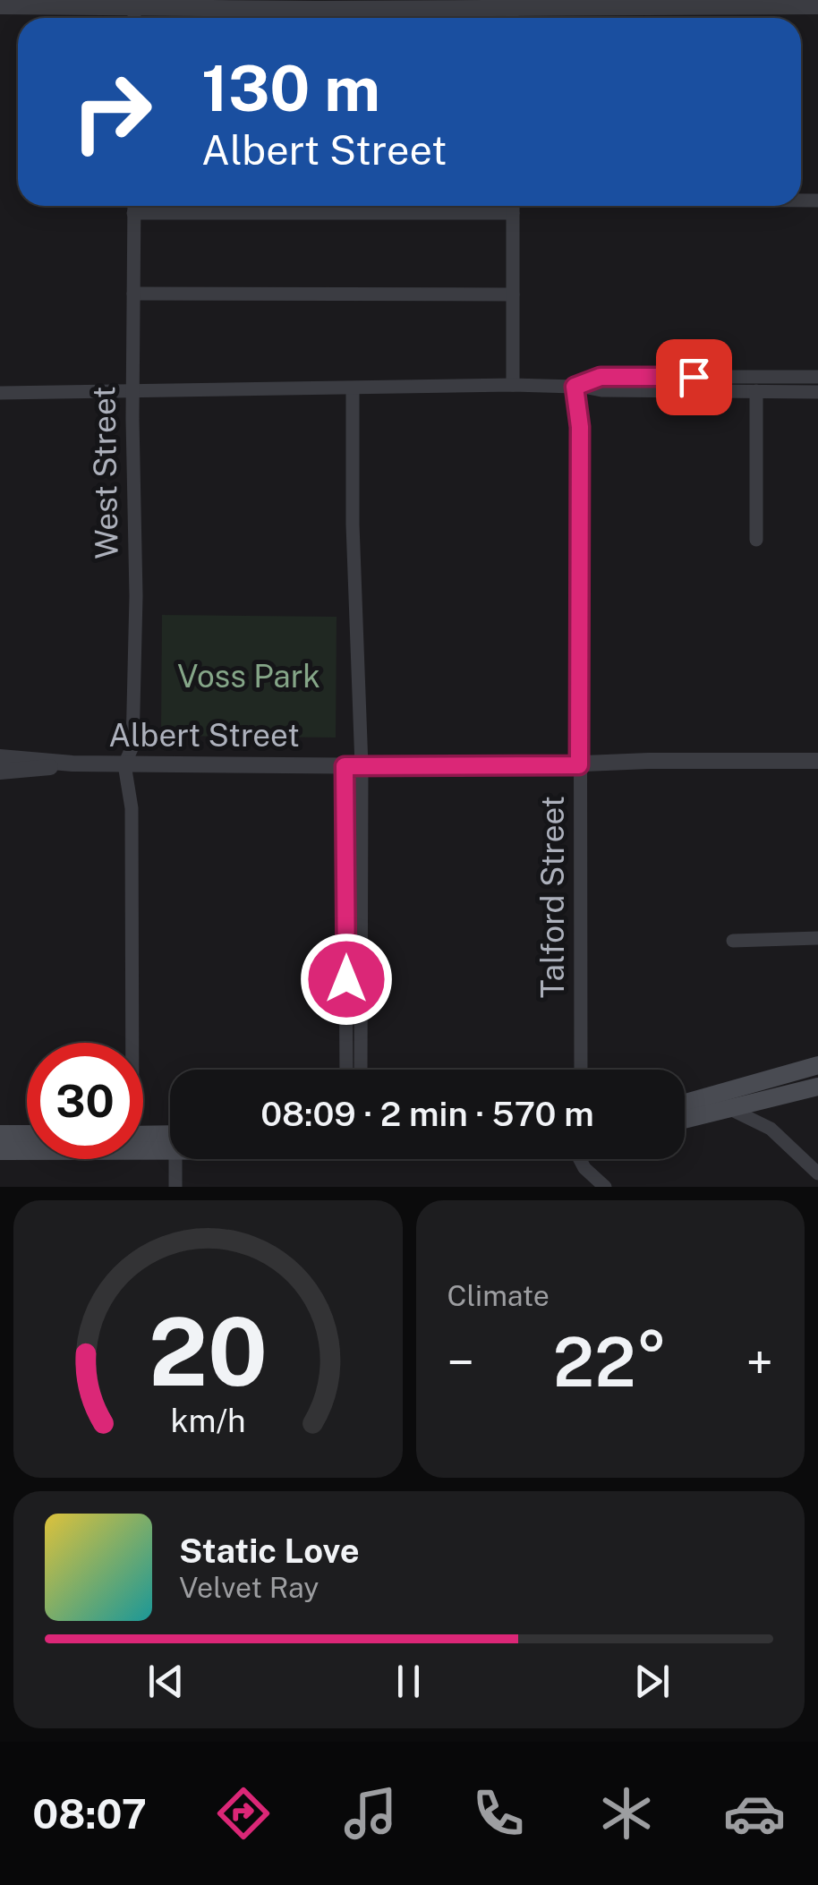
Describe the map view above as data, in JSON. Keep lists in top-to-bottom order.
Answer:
{
  "streets": {
    "street": ["West Street", "Albert Street", "Talford Street"]
  },
  "crossings": [
    ["West Street", "Albert Street"],
    ["Albert Street", "Talford Street"]
  ],
  "parks": ["Voss Park"],
  "page": {
    "turn": ["130 m", "Albert Street"],
    "limit": "30",
    "trip": "08:09 · 2 min · 570 m",
    "tile": "Climate",
    "heat": ["−", "22°", "+"],
    "song": ["Static Love", "Velvet Ray"],
    "tabs": "08:07",
    "gauge": ["20", "km/h"]
  }
}
